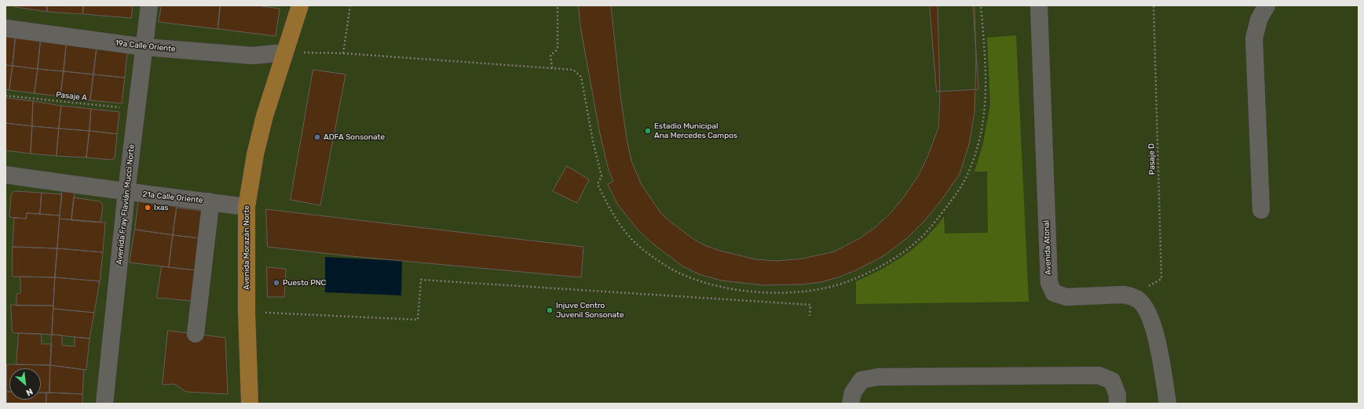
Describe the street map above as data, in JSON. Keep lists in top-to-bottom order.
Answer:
{
  "streets": {
    "main road": ["Avenida Morazán Norte"],
    "street": [
      "19a Calle Oriente",
      "21a Calle Oriente",
      "Avenida Fray Flavián Mucci Norte",
      "Avenida Atonal"
    ],
    "path": ["Pasaje A", "Pasaje D"]
  },
  "crossings": [
    ["19a Calle Oriente", "Avenida Fray Flavián Mucci Norte"],
    ["19a Calle Oriente", "Avenida Morazán Norte"],
    ["Pasaje A", "Avenida Fray Flavián Mucci Norte"],
    ["Pasaje D", "Avenida Atonal"],
    ["21a Calle Oriente", "Avenida Fray Flavián Mucci Norte"],
    ["21a Calle Oriente", "Avenida Morazán Norte"]
  ],
  "places": [
    "Estadio Municipal Ana Mercedes Campos",
    "ADFA Sonsonate",
    "Ixas",
    "Puesto PNC",
    "Injuve Centro Juvenil Sonsonate"
  ],
  "north": "bottom right"
}
